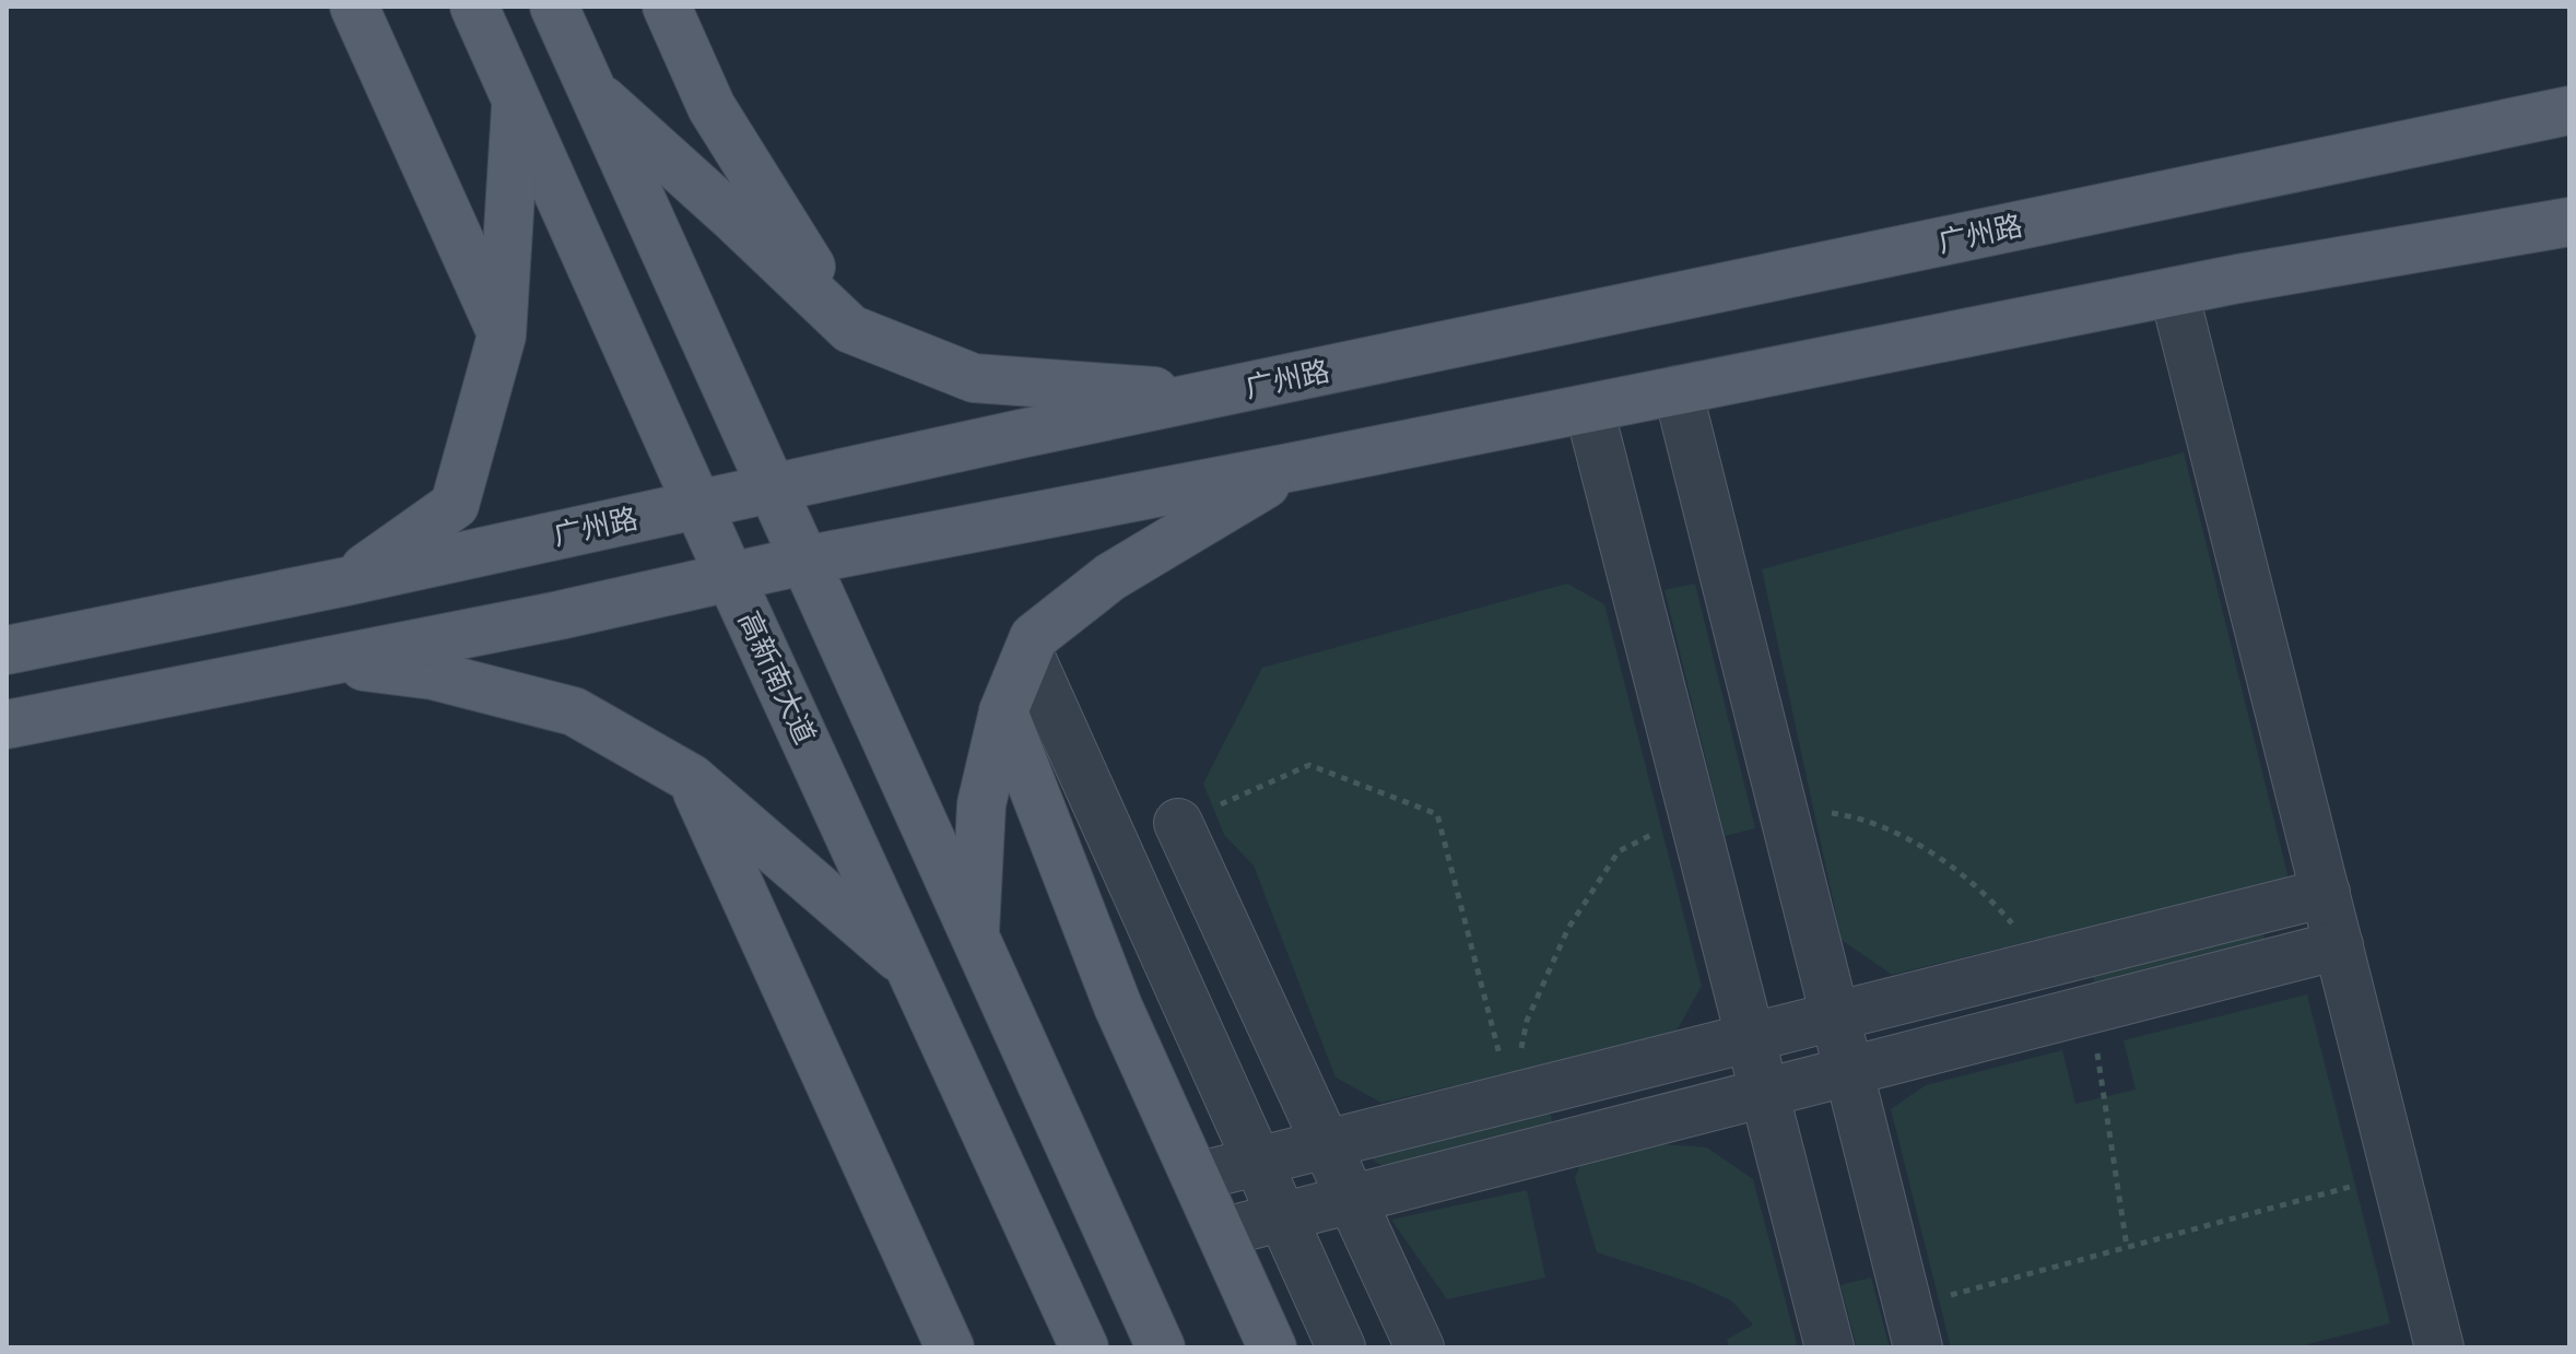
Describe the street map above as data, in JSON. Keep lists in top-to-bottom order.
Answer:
{
  "streets": {
    "main road": ["广州路", "高新南大道"]
  },
  "crossings": [
    ["广州路", "高新南大道"]
  ]
}
